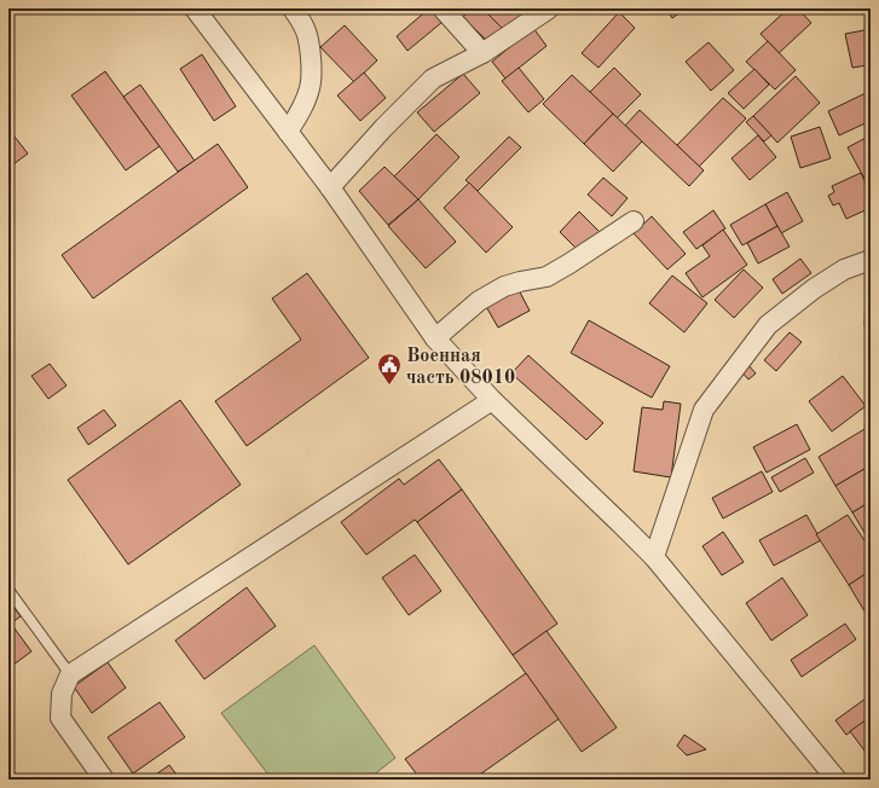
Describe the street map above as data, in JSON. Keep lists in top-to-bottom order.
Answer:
{
  "places": {
    "public building": ["Военная часть 08010"]
  }
}
